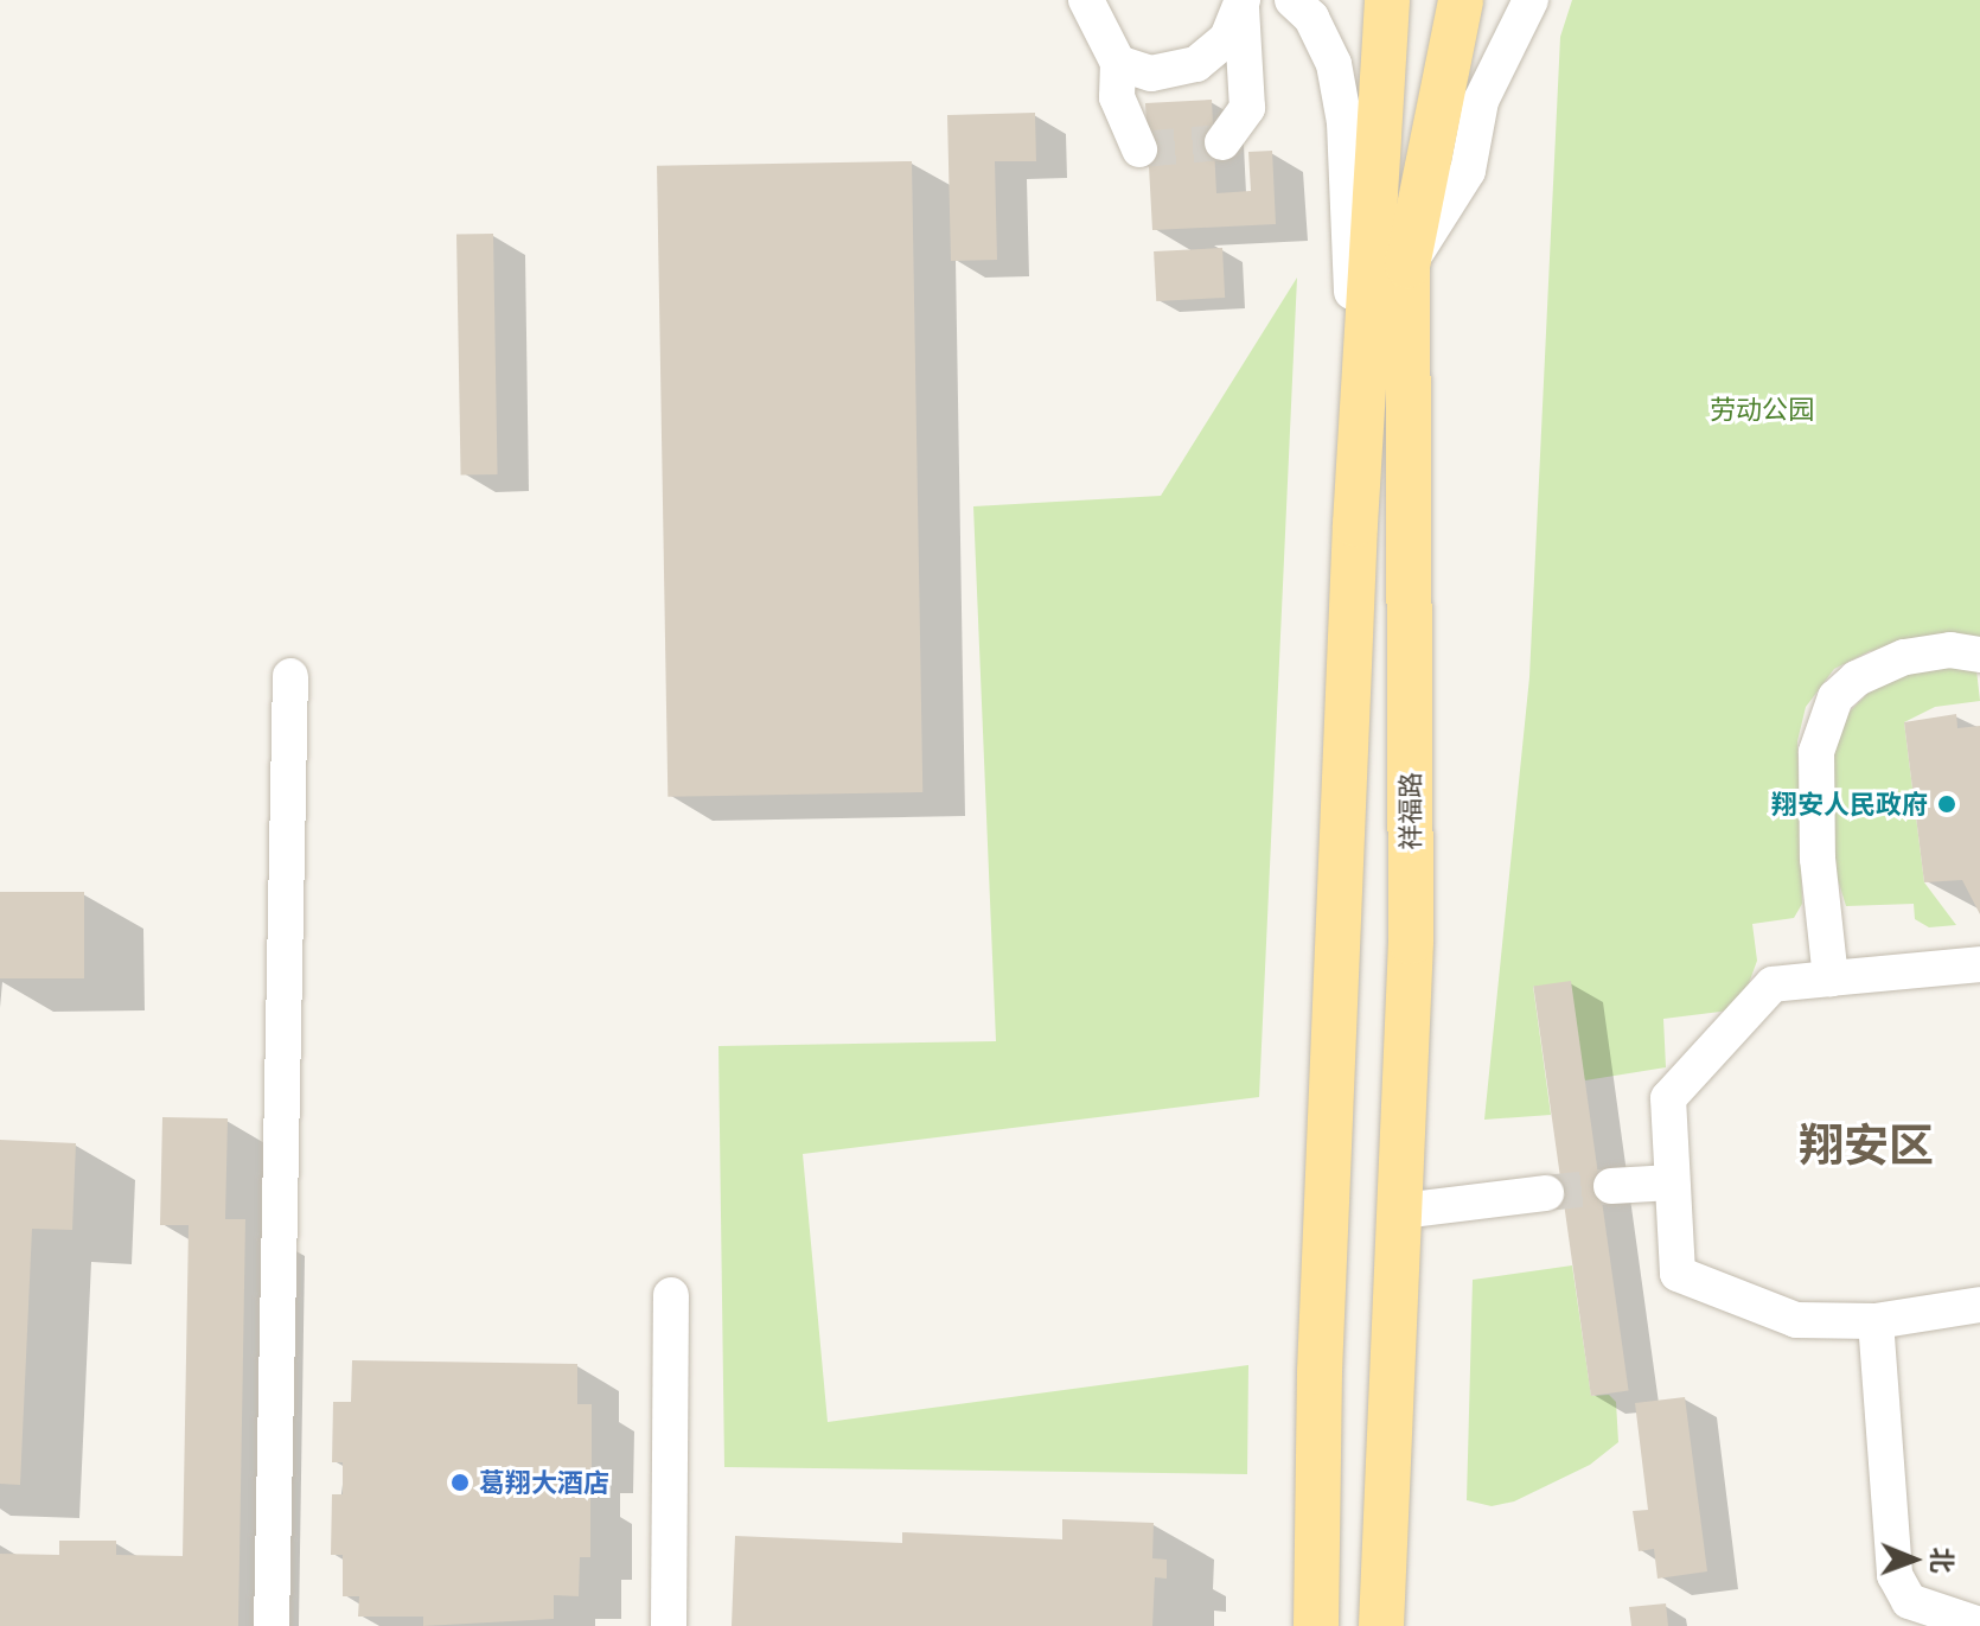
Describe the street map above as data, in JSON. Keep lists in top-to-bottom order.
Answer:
{
  "streets": {
    "main road": ["祥福路"]
  },
  "districts": ["翔安区"],
  "parks": ["劳动公园"],
  "places": ["翔安人民政府", "葛翔大酒店"],
  "north": "right"
}
